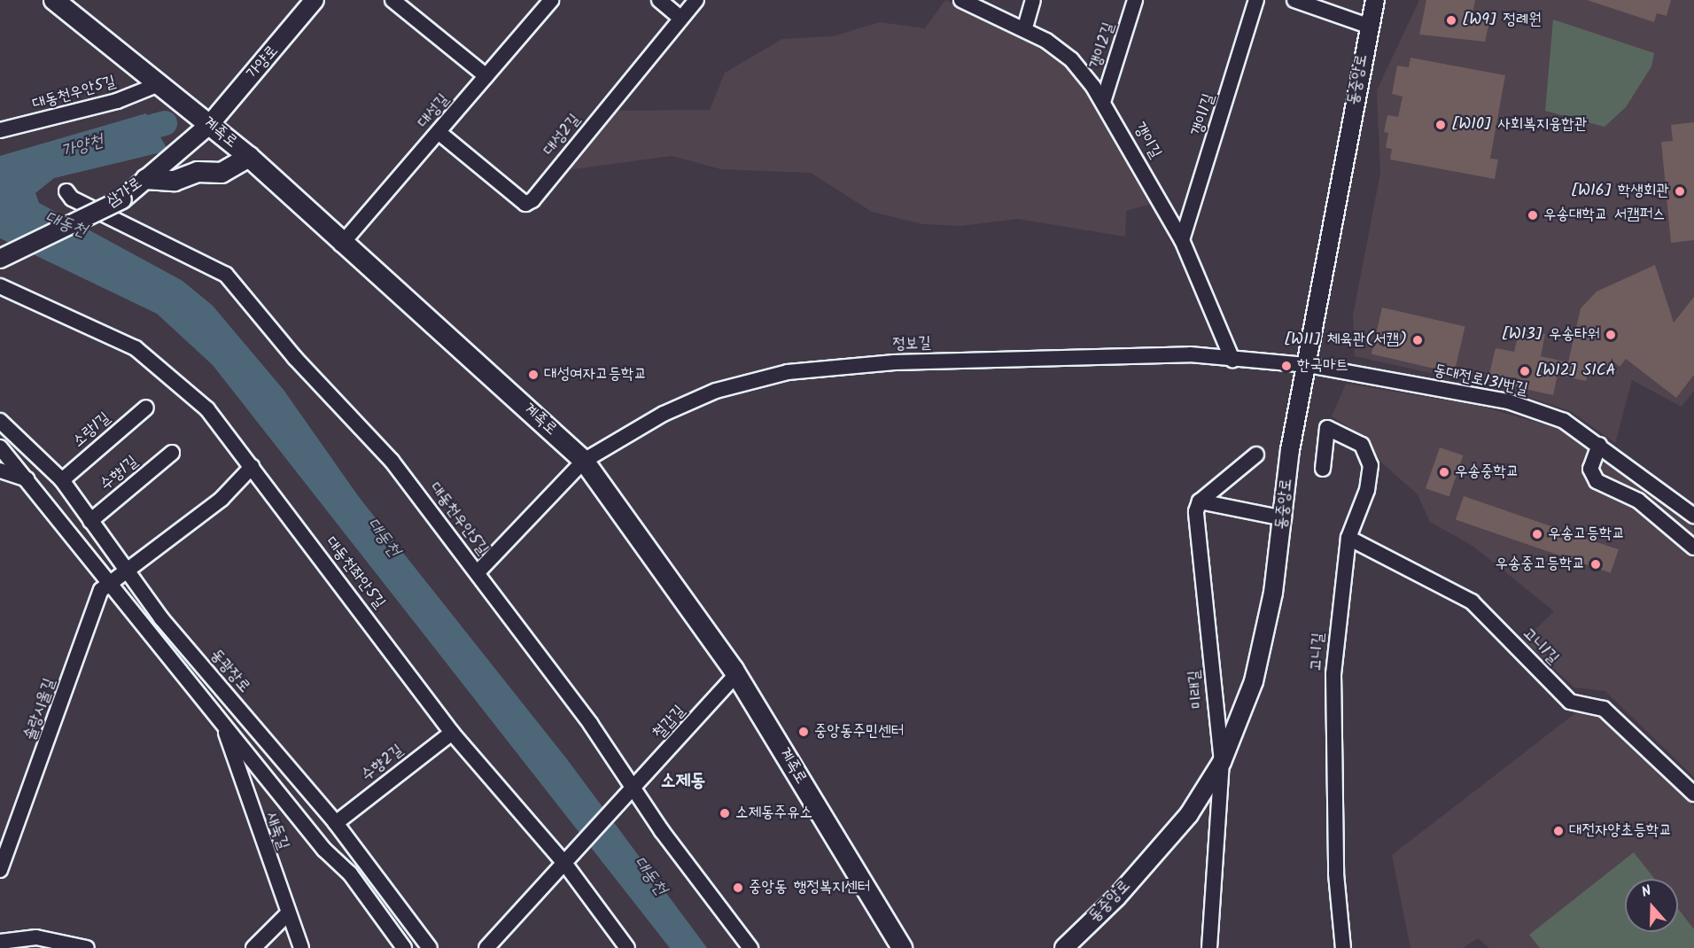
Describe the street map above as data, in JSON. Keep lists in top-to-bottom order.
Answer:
{
  "streets": {
    "main road": ["계족로"],
    "street": [
      "갱이2길",
      "가양로",
      "동중앙로",
      "대동천우안5길",
      "대성길",
      "갱이1길",
      "대성2길",
      "갱이길",
      "삼가로",
      "정보길",
      "동대전로131번길",
      "소랑1길",
      "수향1길",
      "대동천좌안5길",
      "고니1길",
      "고니길",
      "동광장로",
      "미래길",
      "솔랑시울길",
      "철갑길",
      "수향2길",
      "새둑길"
    ]
  },
  "crossings": [
    ["갱이2길", "갱이길"],
    ["가양로", "계족로"],
    ["가양로", "삼가로"],
    ["동중앙로", "동대전로131번길"],
    ["동중앙로", "미래길"],
    ["대동천우안5길", "계족로"],
    ["대동천우안5길", "정보길"],
    ["대동천우안5길", "철갑길"],
    ["대성길", "계족로"],
    ["대성길", "대성2길"],
    ["갱이1길", "갱이길"],
    ["계족로", "삼가로"],
    ["계족로", "정보길"],
    ["계족로", "철갑길"],
    ["갱이길", "정보길"],
    ["정보길", "동대전로131번길"],
    ["소랑1길", "동광장로"],
    ["수향1길", "동광장로"],
    ["대동천좌안5길", "솔랑시울길"],
    ["대동천좌안5길", "철갑길"],
    ["대동천좌안5길", "수향2길"],
    ["고니1길", "고니길"],
    ["동광장로", "솔랑시울길"],
    ["동광장로", "수향2길"]
  ],
  "districts": ["소제동"],
  "water": ["가양천", "대동천"],
  "places": [
    "[W9] 정례원",
    "[W10] 사회복지융합관",
    "[W16] 학생회관",
    "우송대학교 서캠퍼스",
    "[W13] 우송타워",
    "[W11] 체육관(서캠)",
    "한국마트",
    "[W12] SICA",
    "대성여자고등학교",
    "우송중학교",
    "우송고등학교",
    "우송중고등학교",
    "중앙동주민센터",
    "소제동주유소",
    "대전자양초등학교",
    "중앙동 행정복지센터"
  ],
  "north": "top"
}
